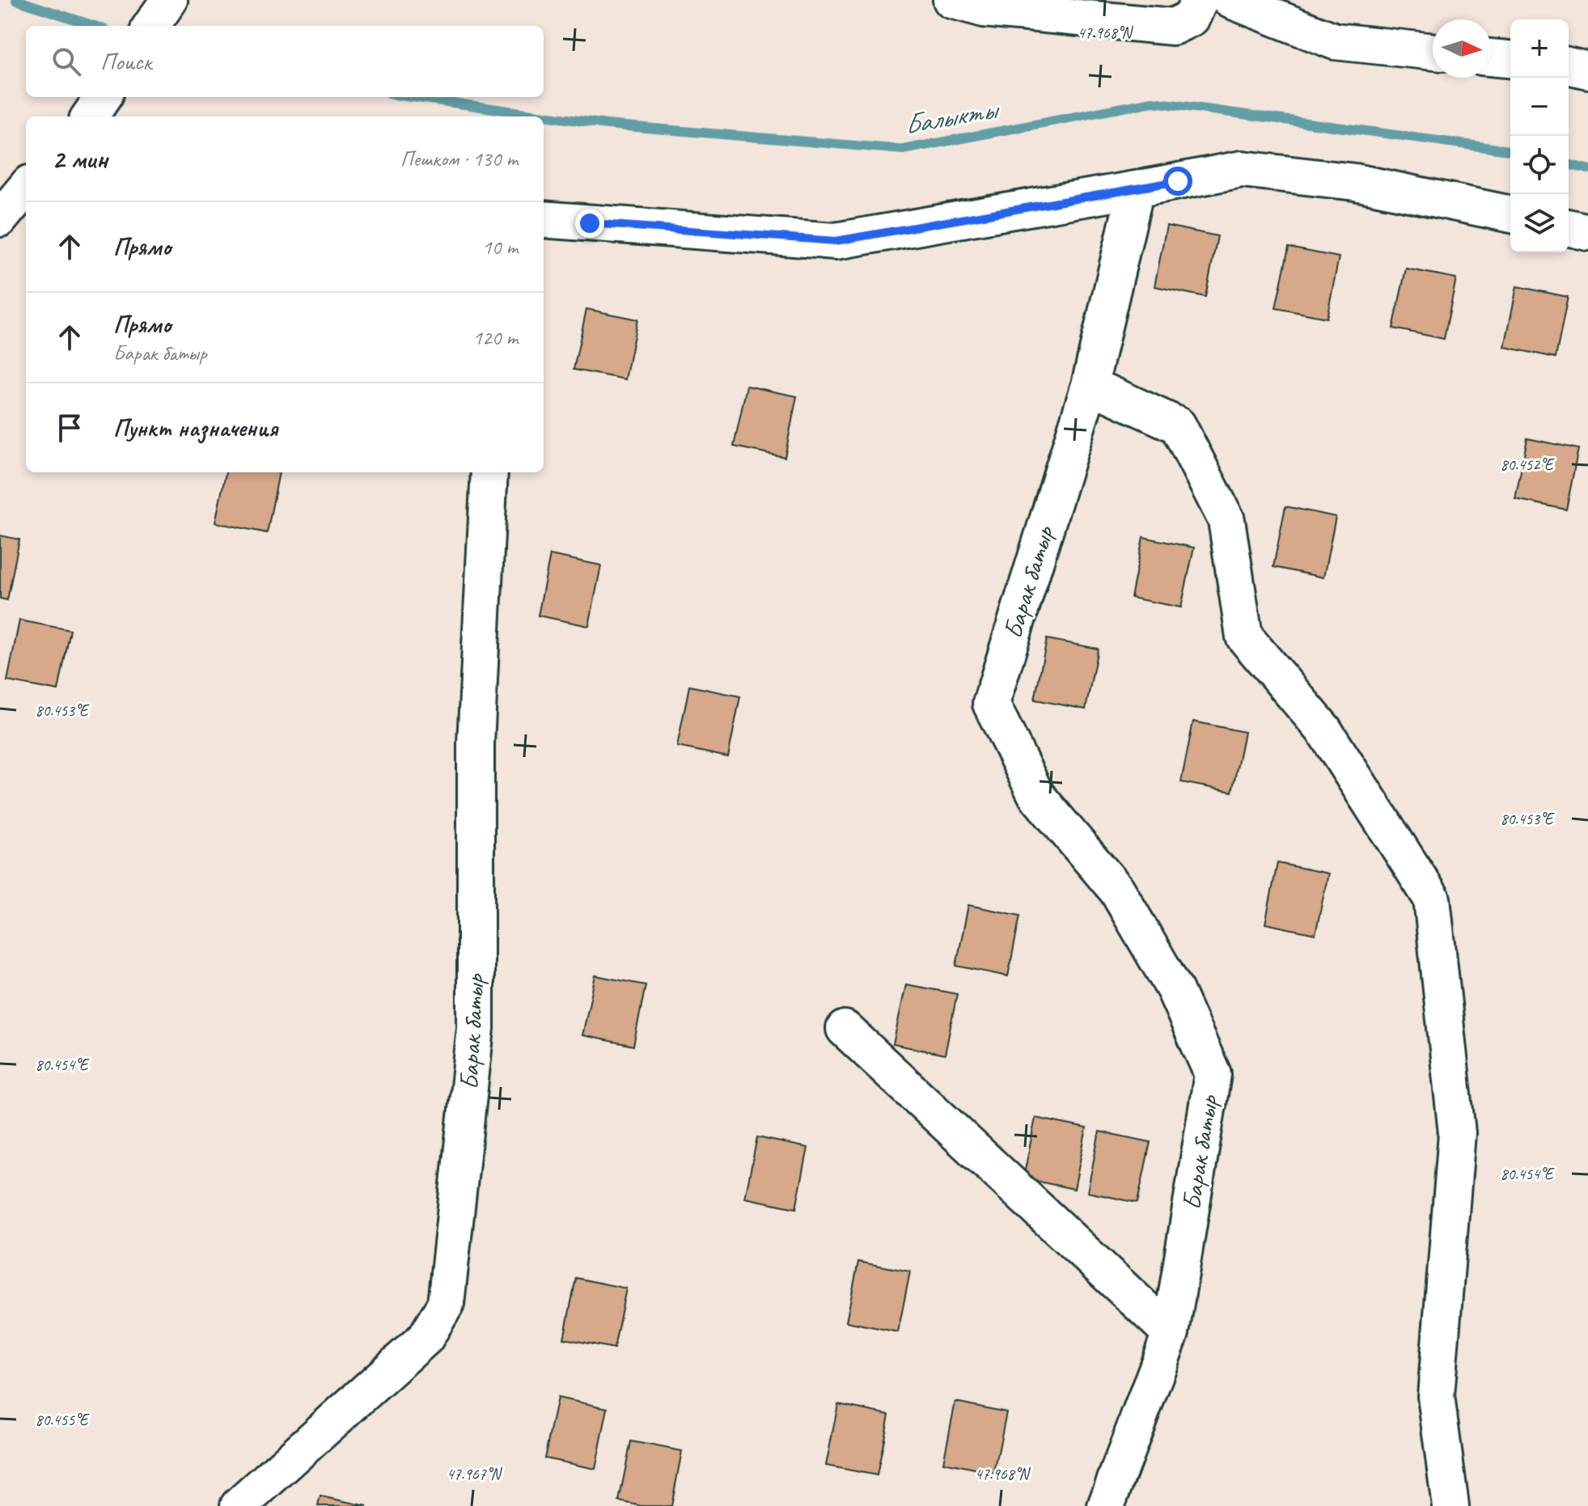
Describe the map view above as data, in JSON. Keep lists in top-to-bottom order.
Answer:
{
  "streets": {
    "street": ["Барак батыр"]
  },
  "water": ["Балыкты"],
  "north": "right",
  "page": {
    "map_buttons": ["+", "−"],
    "search": "Поиск",
    "heading": ["2 мин", "Пешком · 130 m"],
    "list": [
      ["Прямо", "10 m"],
      ["Прямо", "Барак батыр", "120 m"],
      "Пункт назначения"
    ]
  },
  "coordinates": [
    "47.968°N",
    "80.452°E",
    "80.453°E",
    "80.454°E",
    "80.455°E",
    "47.967°N"
  ]
}
